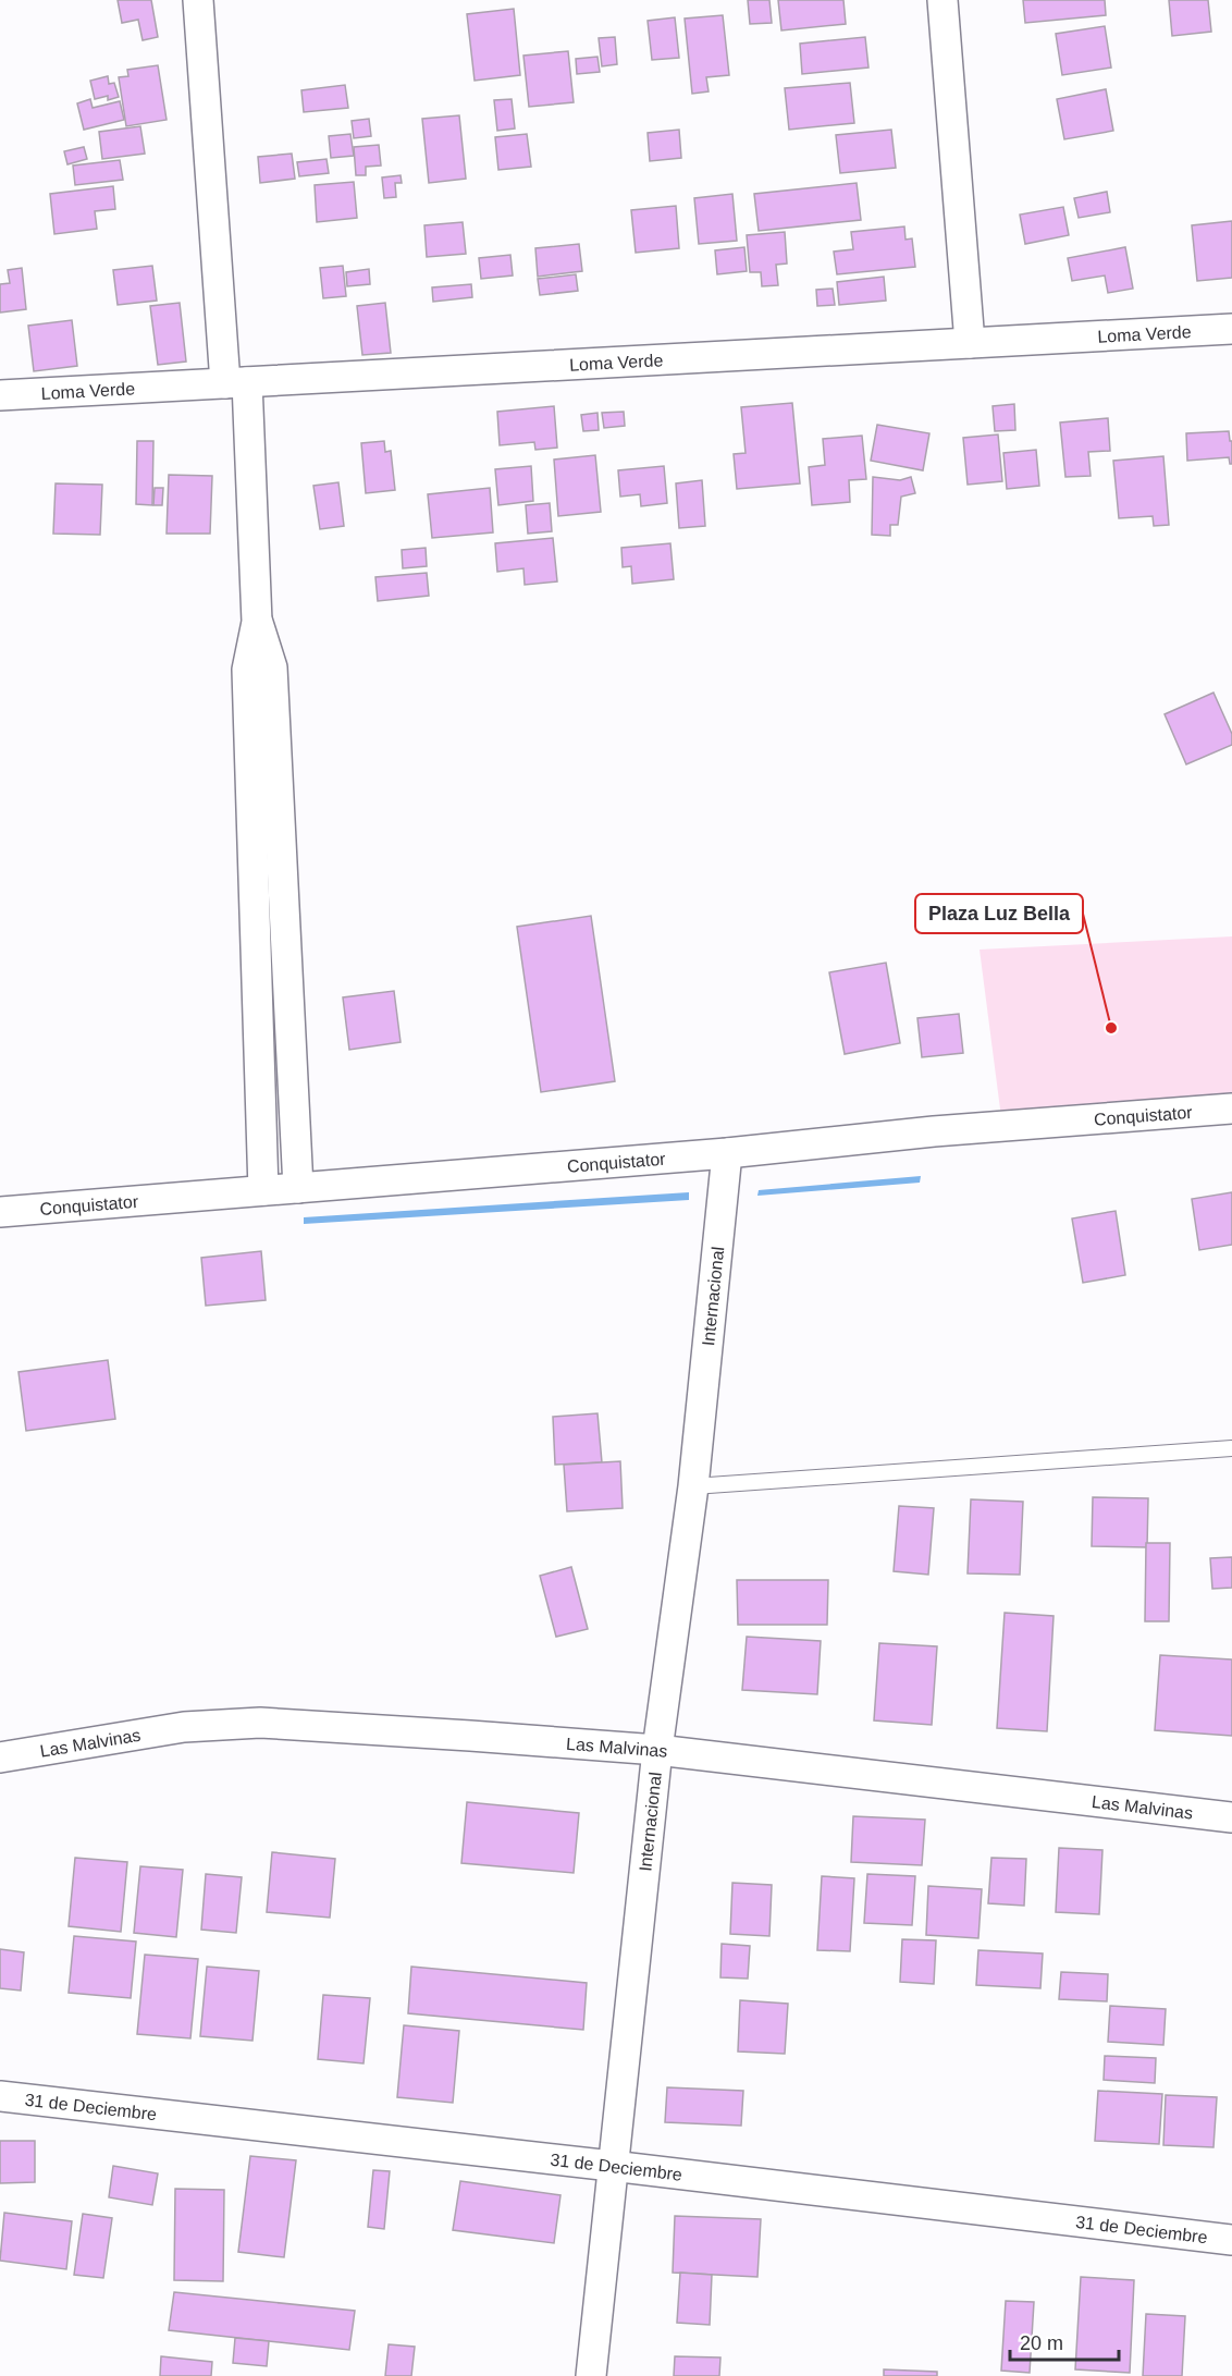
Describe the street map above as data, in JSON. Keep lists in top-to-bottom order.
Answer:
{
  "streets": {
    "street": [
      "Loma Verde",
      "Conquistator",
      "Internacional",
      "Las Malvinas",
      "31 de Deciembre"
    ]
  },
  "crossings": [
    ["Conquistator", "Internacional"],
    ["Internacional", "Las Malvinas"],
    ["Internacional", "31 de Deciembre"]
  ],
  "places": ["Plaza Luz Bella"],
  "scale_bar": "20 m"
}
